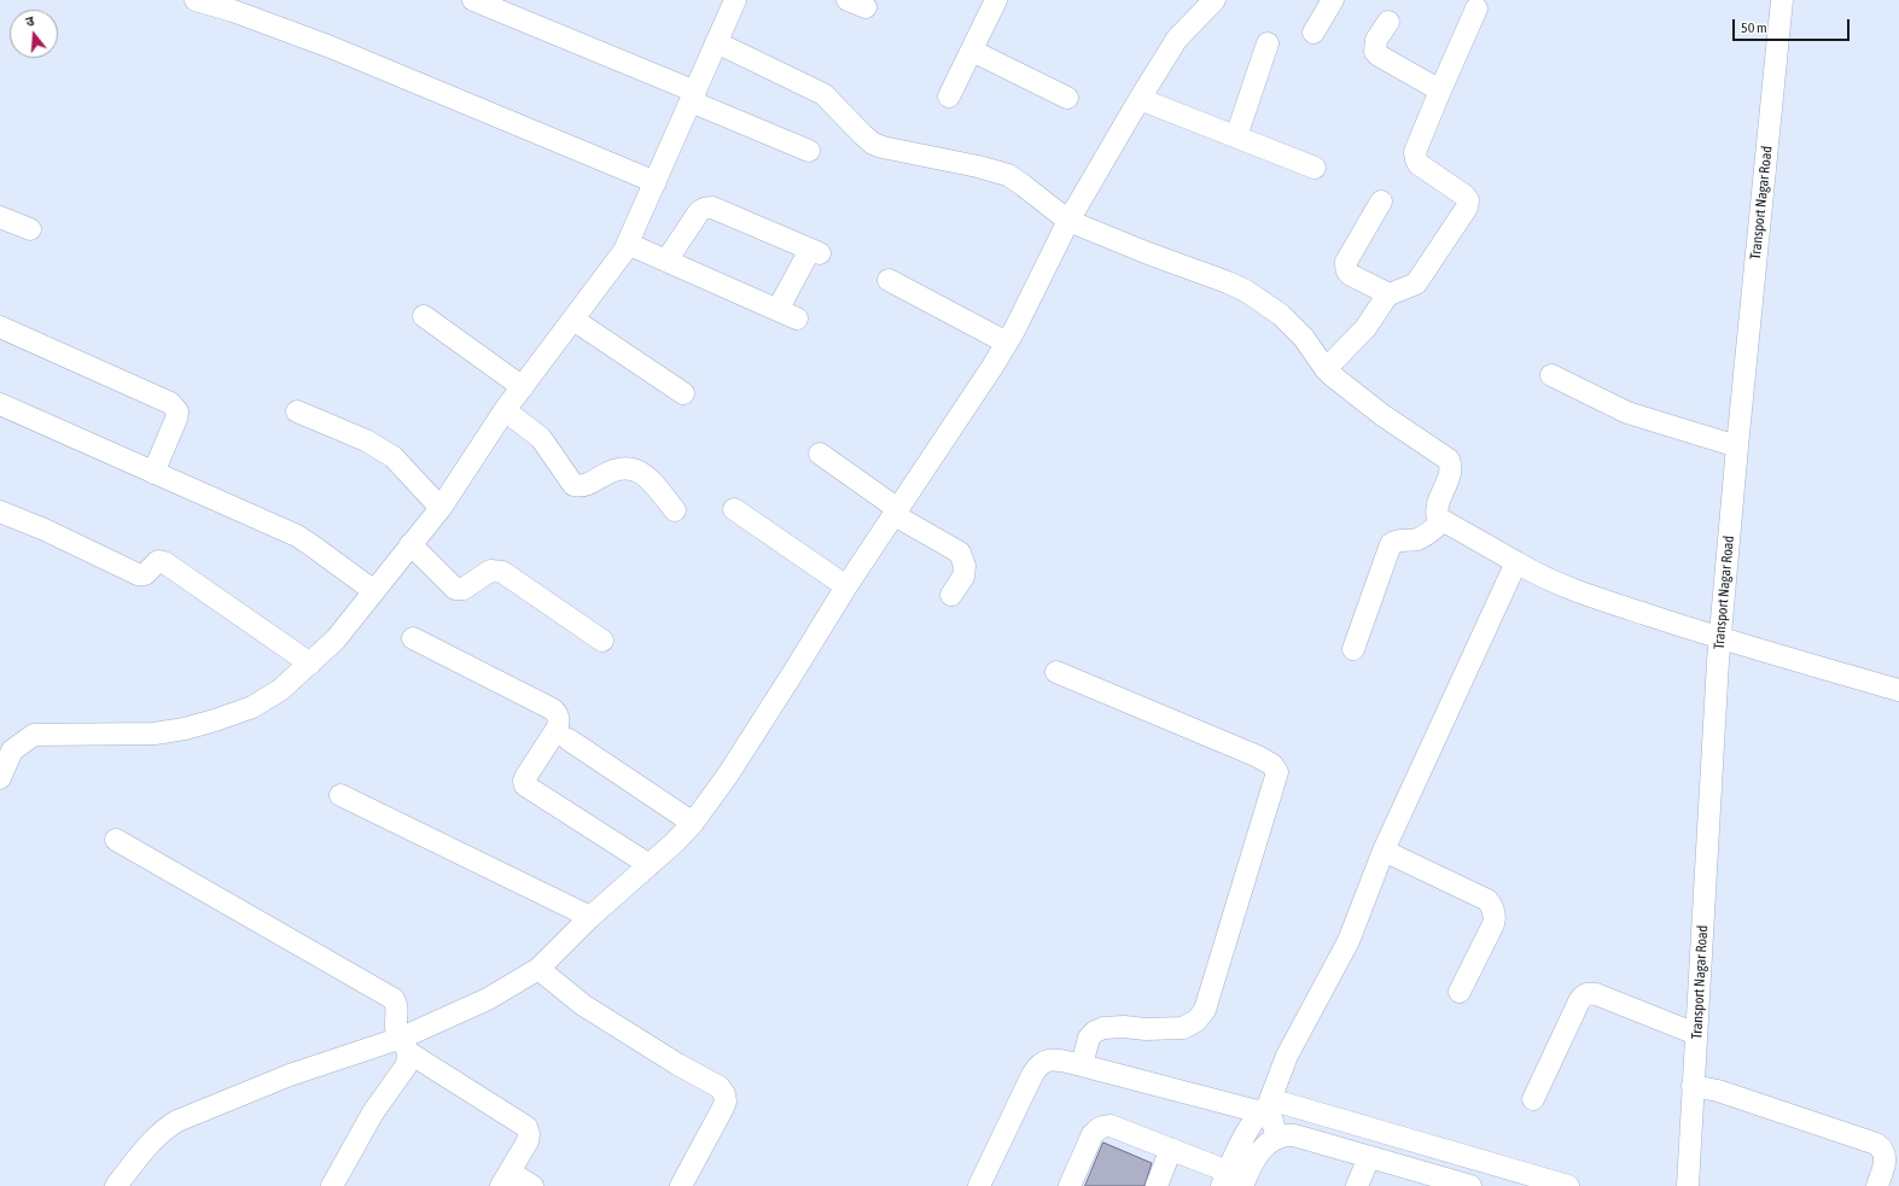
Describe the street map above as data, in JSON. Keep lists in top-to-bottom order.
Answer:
{
  "streets": {
    "street": ["Transport Nagar Road"]
  },
  "scale_bar": "50 m",
  "north": "top"
}
